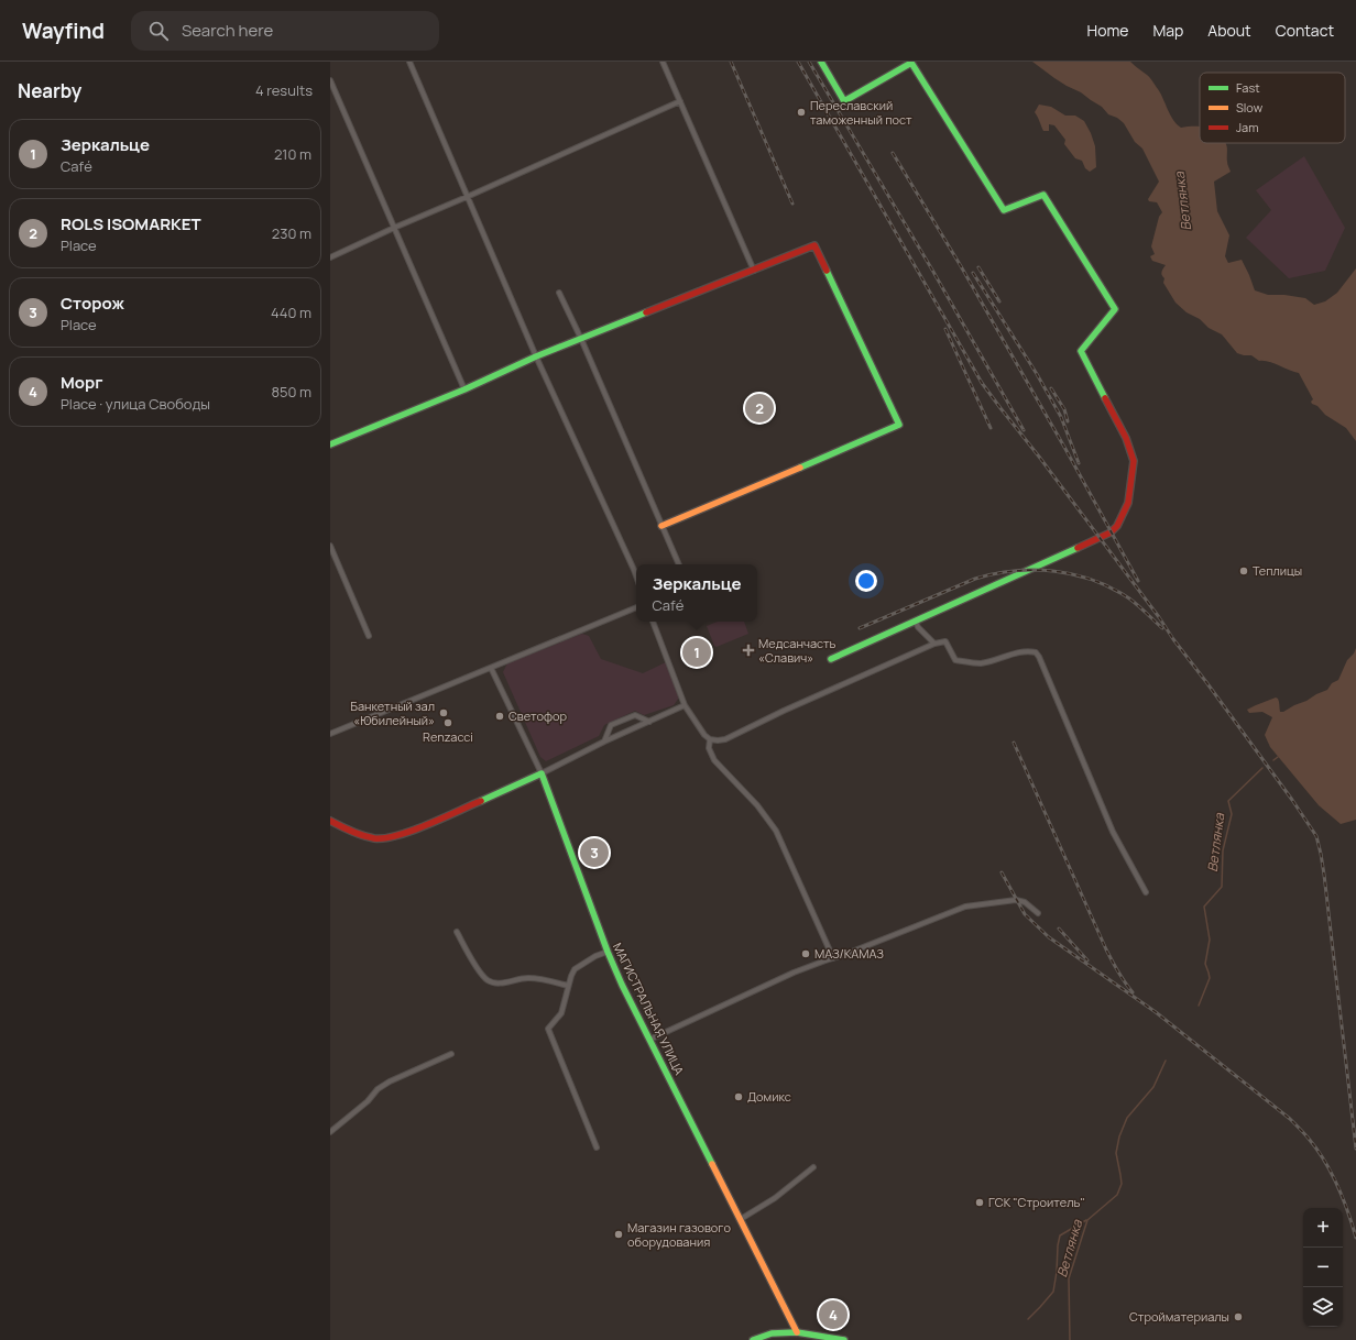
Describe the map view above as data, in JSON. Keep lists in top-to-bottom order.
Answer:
{
  "streets": {
    "street": ["МАГИСТРАЛЬНАЯ УЛИЦА"]
  },
  "water": ["Ветлянка"],
  "places": {
    "other": [
      "Переславский таможенный пост",
      "Теплицы",
      "Банкетный зал «Юбилейный»",
      "Светофор",
      "Renzacci",
      "МАЗ/КАМАЗ",
      "Домикс",
      "ГСК \"Строитель\"",
      "Магазин газового оборудования",
      "Стройматериалы"
    ],
    "health": ["Медсанчасть «Славич»"]
  },
  "legend": ["Fast", "Slow", "Jam"],
  "page": {
    "header": "Wayfind",
    "search": "Search here",
    "nav": [
      "Home",
      "Map",
      "About",
      "Contact"
    ],
    "heading": ["Nearby", "4 results"],
    "list": [
      {
        "mark": "1",
        "name": "Зеркальце",
        "note": "Café",
        "value": "210 m"
      },
      {
        "mark": "2",
        "name": "ROLS ISOMARKET",
        "note": "Place",
        "value": "230 m"
      },
      {
        "mark": "3",
        "name": "Сторож",
        "note": "Place",
        "value": "440 m"
      },
      {
        "mark": "4",
        "name": "Морг",
        "note": "Place · улица Свободы",
        "value": "850 m"
      }
    ],
    "pins": [
      "2",
      "1",
      "3",
      "4"
    ],
    "popup": ["Зеркальце", "Café"],
    "map_buttons": ["+", "−"]
  }
}
